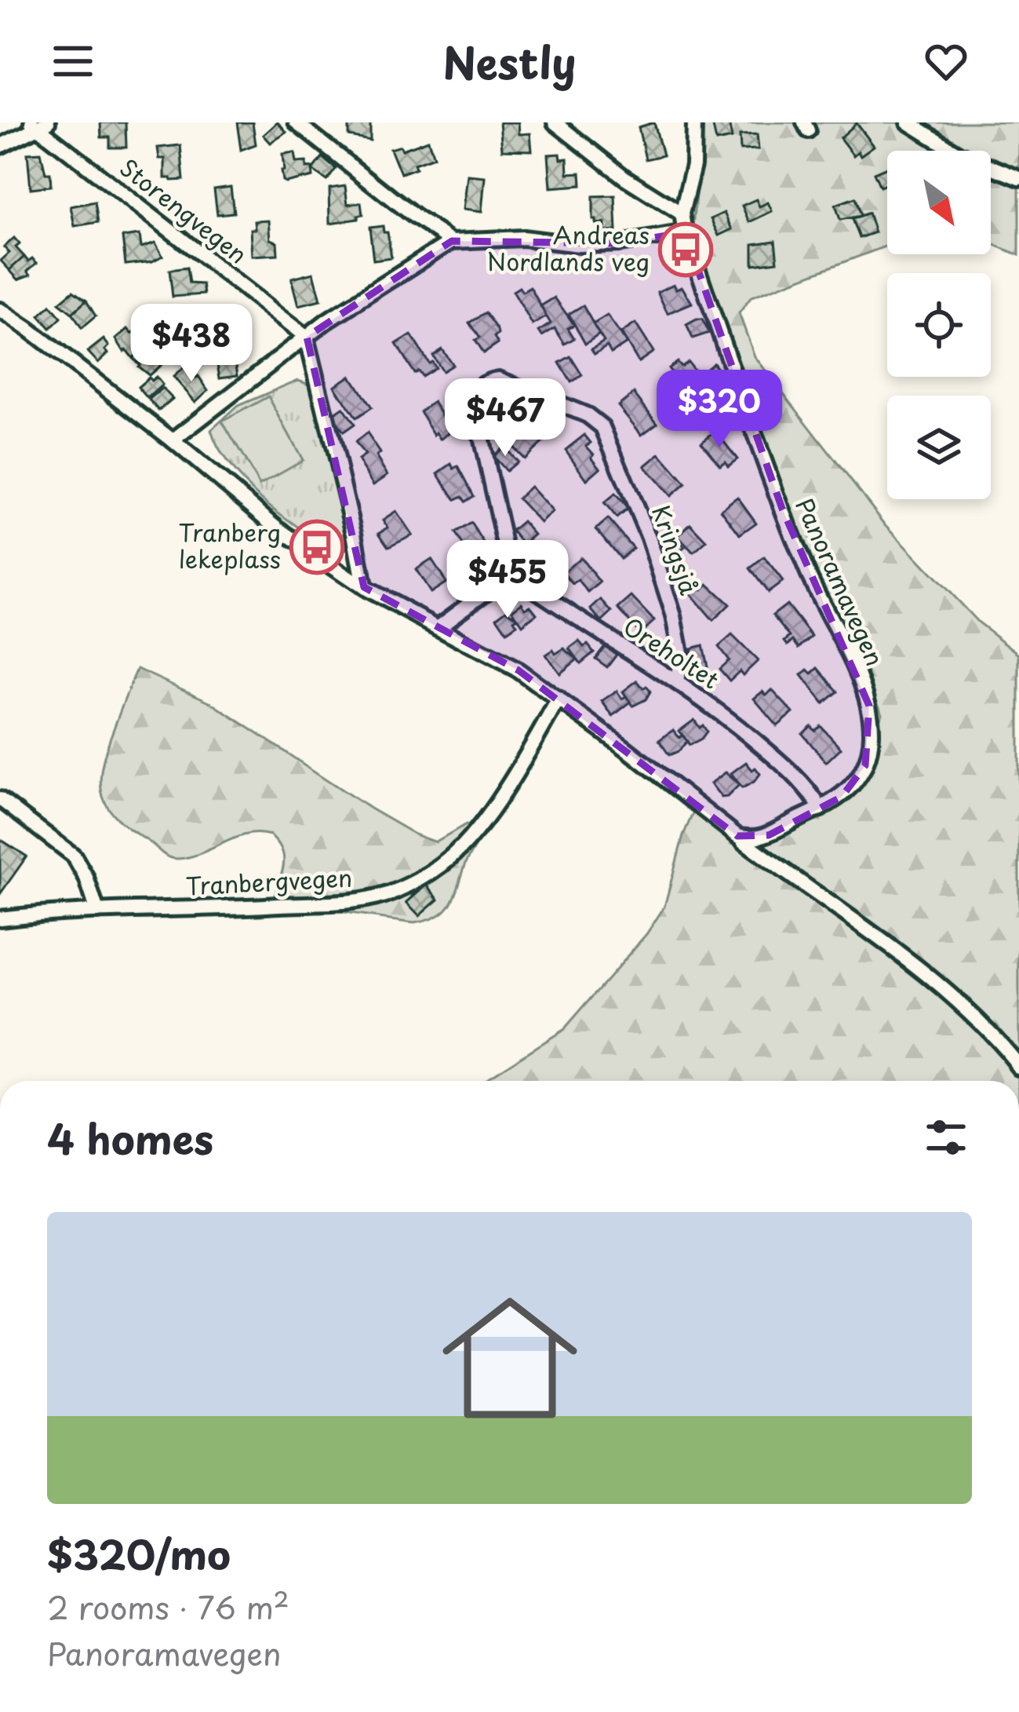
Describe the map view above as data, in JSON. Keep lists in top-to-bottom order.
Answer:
{
  "streets": {
    "street": [
      "Storengvegen",
      "Kringsjå",
      "Panoramavegen",
      "Oreholtet",
      "Tranbergvegen"
    ]
  },
  "crossings": [
    ["Kringsjå", "Oreholtet"],
    ["Panoramavegen", "Oreholtet"]
  ],
  "places": {
    "bus stop": ["Andreas Nordlands veg", "Tranberg lekeplass"]
  },
  "north": "bottom right",
  "page": {
    "header": "Nestly",
    "price": [
      "$438",
      "$320",
      "$467",
      "$455"
    ],
    "heading": "4 homes",
    "list": [
      {
        "name": "$320/mo",
        "note": "2 rooms · 76 m² · Panoramavegen"
      }
    ]
  }
}
